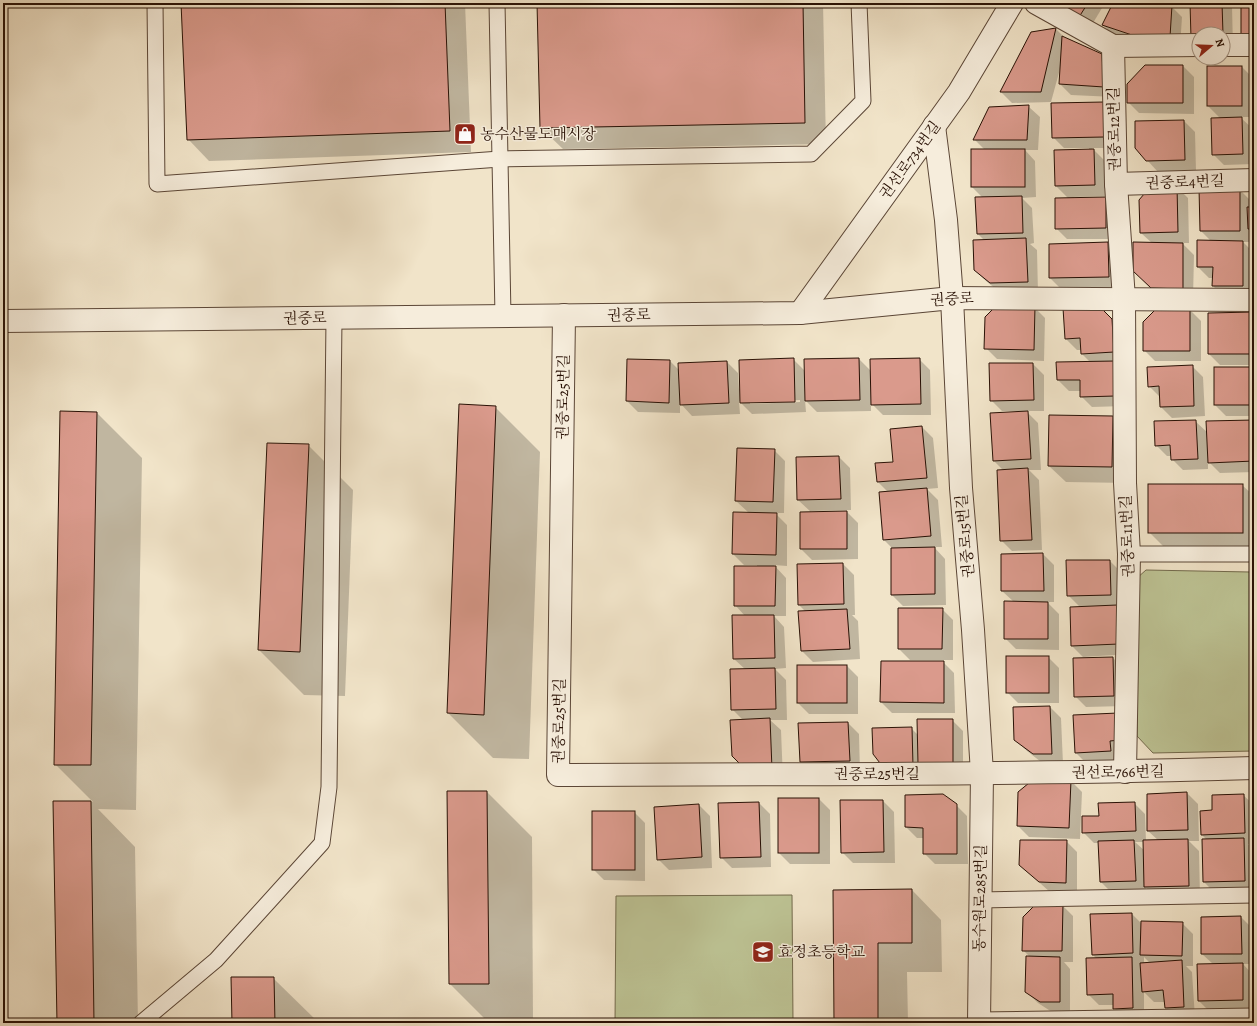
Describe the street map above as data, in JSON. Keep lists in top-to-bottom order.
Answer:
{
  "streets": {
    "street": [
      "권중로12번길",
      "권선로734번길",
      "권중로4번길",
      "권중로",
      "권중로25번길",
      "권중로15번길",
      "권중로11번길",
      "권선로766번길",
      "동수원로285번길"
    ]
  },
  "crossings": [
    ["권중로12번길", "권중로4번길"],
    ["권중로12번길", "권중로"],
    ["권중로12번길", "권중로11번길"],
    ["권선로734번길", "권중로"],
    ["권선로734번길", "권중로15번길"],
    ["권중로", "권중로25번길"],
    ["권중로", "권중로15번길"],
    ["권중로", "권중로11번길"],
    ["권중로25번길", "권중로15번길"],
    ["권중로25번길", "권선로766번길"],
    ["권중로25번길", "동수원로285번길"],
    ["권중로15번길", "권선로766번길"],
    ["권중로15번길", "동수원로285번길"],
    ["권중로11번길", "권선로766번길"],
    ["권선로766번길", "동수원로285번길"]
  ],
  "places": {
    "shop": ["농수산물도매시장"],
    "school or university": ["효정초등학교"]
  },
  "north": "right"
}
